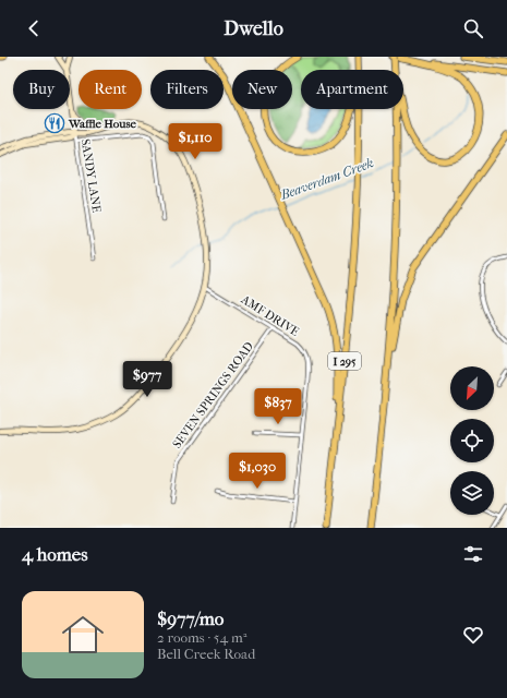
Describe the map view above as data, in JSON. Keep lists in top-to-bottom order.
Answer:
{
  "streets": {
    "highway": ["I 295"],
    "street": ["SANDY LANE", "AMF DRIVE", "SEVEN SPRINGS ROAD"]
  },
  "crossings": [
    ["AMF DRIVE", "SEVEN SPRINGS ROAD"]
  ],
  "water": ["Beaverdam Creek"],
  "places": {
    "restaurant": ["Waffle House"]
  },
  "north": "bottom left",
  "page": {
    "header": "Dwello",
    "chip": [
      "Buy",
      "Rent",
      "Filters",
      "New",
      "Apartment"
    ],
    "price": [
      "$1,110",
      "$977",
      "$837",
      "$1,030"
    ],
    "heading": "4 homes",
    "list": [
      {
        "name": "$977/mo",
        "note": "2 rooms · 54 m² · Bell Creek Road"
      }
    ]
  }
}
